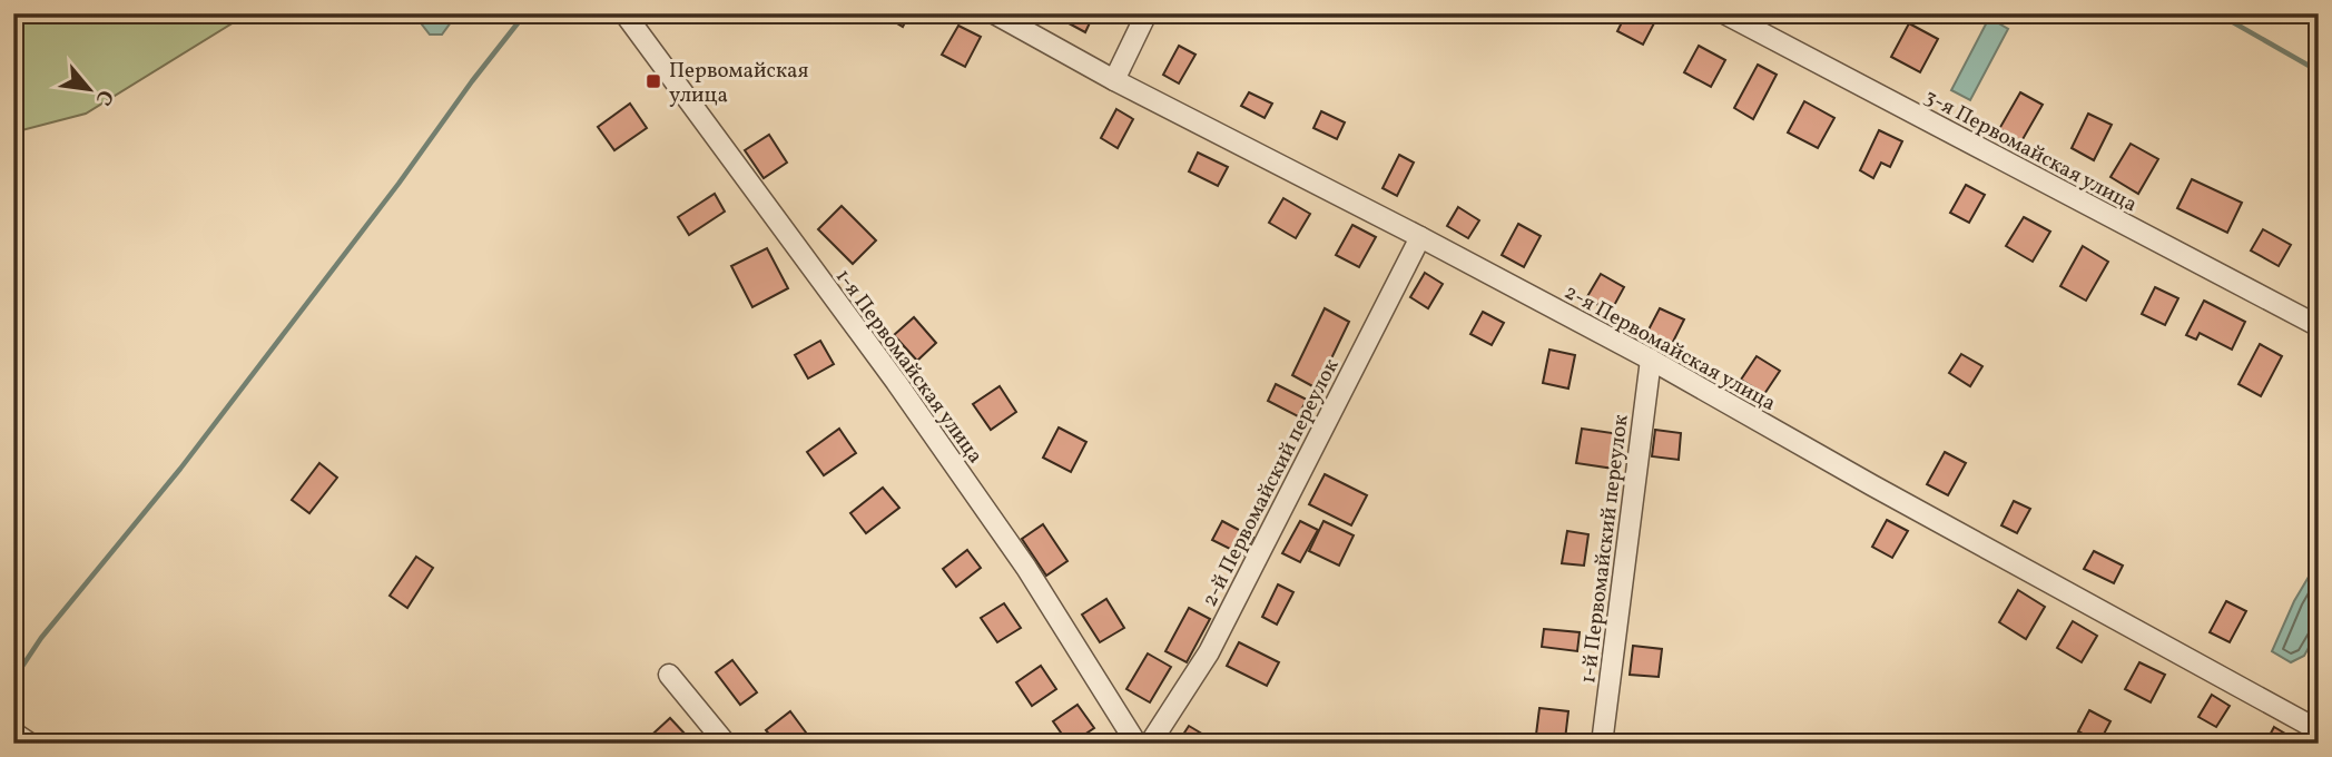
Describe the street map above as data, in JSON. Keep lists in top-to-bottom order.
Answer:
{
  "streets": {
    "street": [
      "3-я Первомайская улица",
      "2-я Первомайская улица",
      "1-я Первомайская улица",
      "2-й Первомайский переулок",
      "1-й Первомайский переулок"
    ]
  },
  "crossings": [
    ["2-я Первомайская улица", "2-й Первомайский переулок"],
    ["2-я Первомайская улица", "1-й Первомайский переулок"]
  ],
  "places": {
    "transit": ["Первомайская улица"]
  },
  "north": "bottom right"
}
